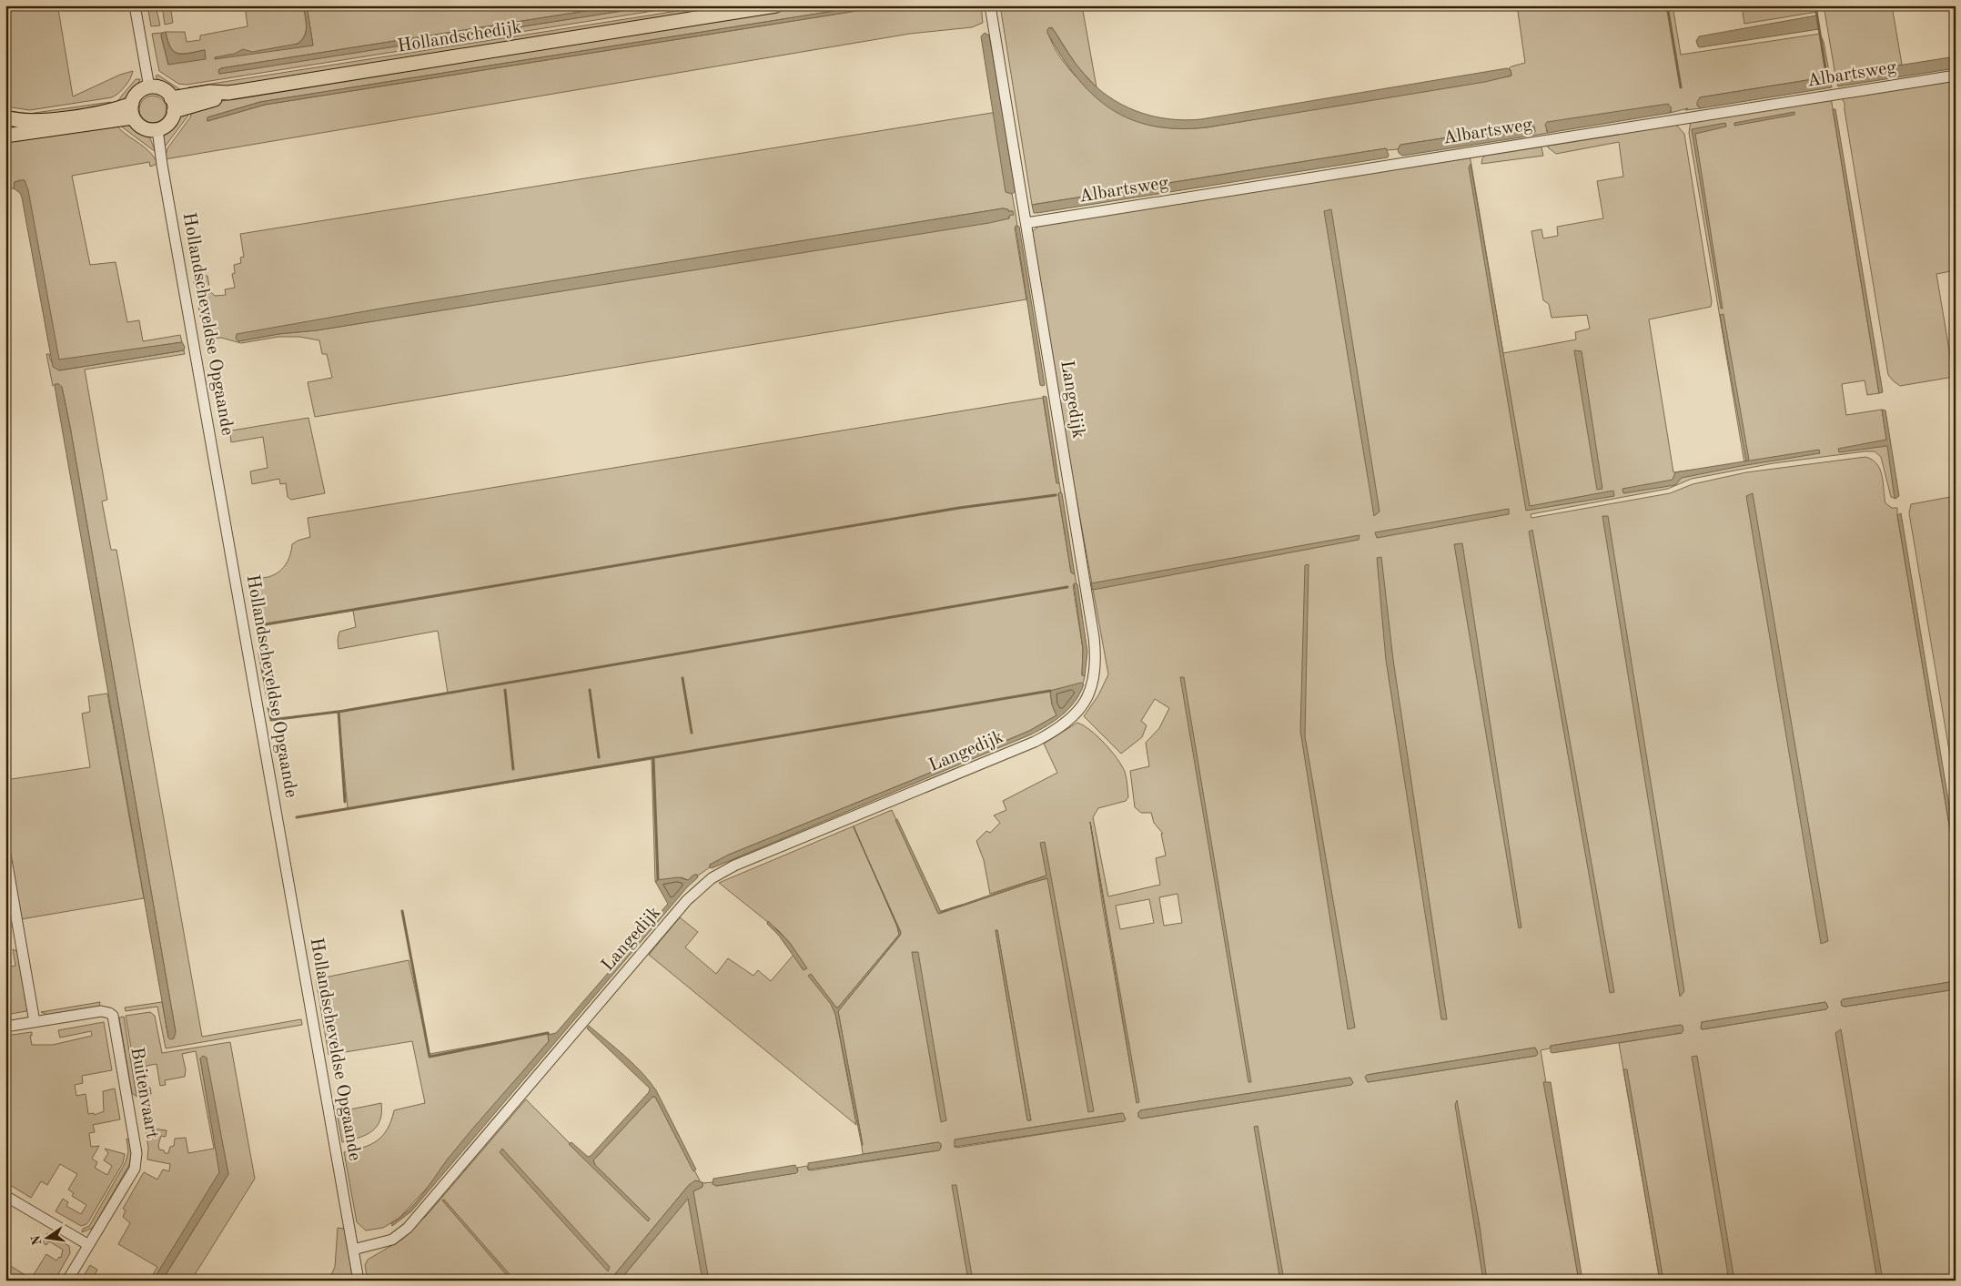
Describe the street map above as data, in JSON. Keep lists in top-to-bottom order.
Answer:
{
  "streets": {
    "main road": ["Hollandschedijk"],
    "street": [
      "Albartsweg",
      "Hollandscheveldse Opgaande",
      "Langedijk",
      "Buitenvaart"
    ]
  },
  "crossings": [
    ["Hollandschedijk", "Hollandscheveldse Opgaande"],
    ["Albartsweg", "Langedijk"],
    ["Hollandscheveldse Opgaande", "Langedijk"]
  ],
  "north": "left"
}
